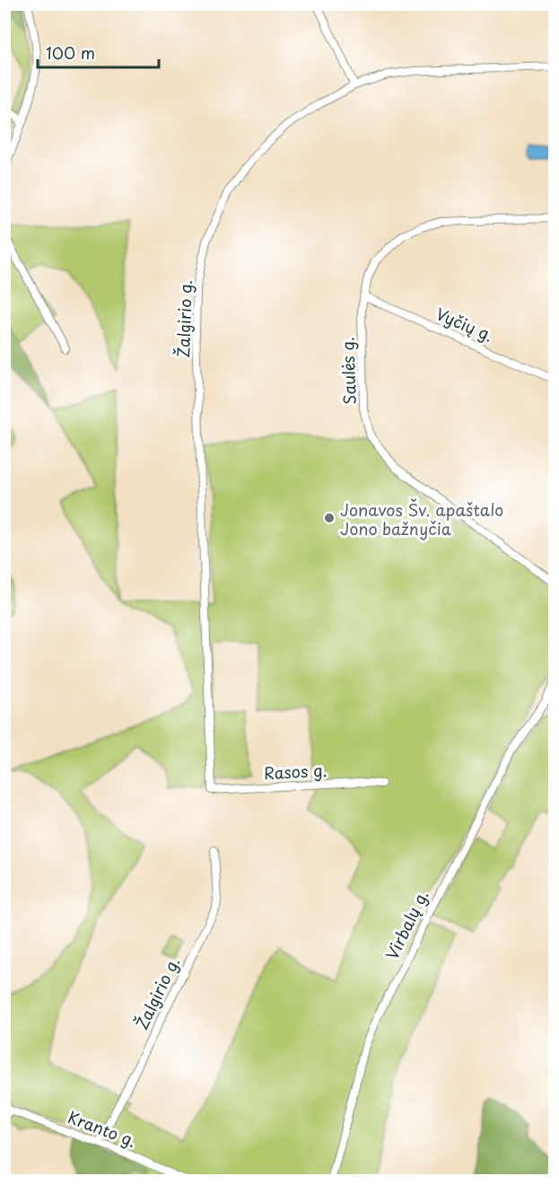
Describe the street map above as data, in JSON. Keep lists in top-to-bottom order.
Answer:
{
  "streets": {
    "street": [
      "Žalgirio g.",
      "Vyčių g.",
      "Saulės g.",
      "Rasos g.",
      "Virbalų g.",
      "Kranto g."
    ]
  },
  "crossings": [
    ["Žalgirio g.", "Rasos g."],
    ["Žalgirio g.", "Kranto g."],
    ["Vyčių g.", "Saulės g."]
  ],
  "places": ["Jonavos Šv. apaštalo Jono bažnyčia"],
  "scale_bar": "100 m"
}
